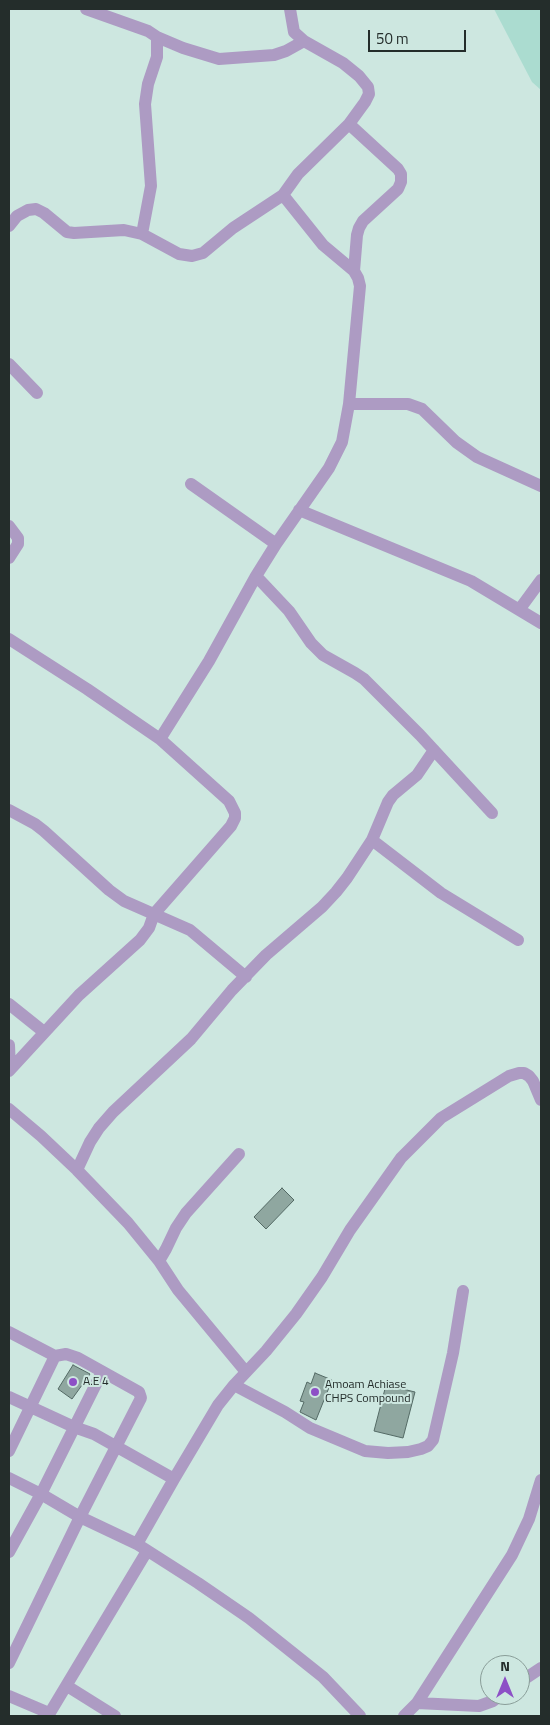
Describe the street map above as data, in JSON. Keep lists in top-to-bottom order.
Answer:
{
  "places": ["A.E 4", "Amoam Achiase CHPS Compound"],
  "scale_bar": "50 m",
  "north": "top"
}
